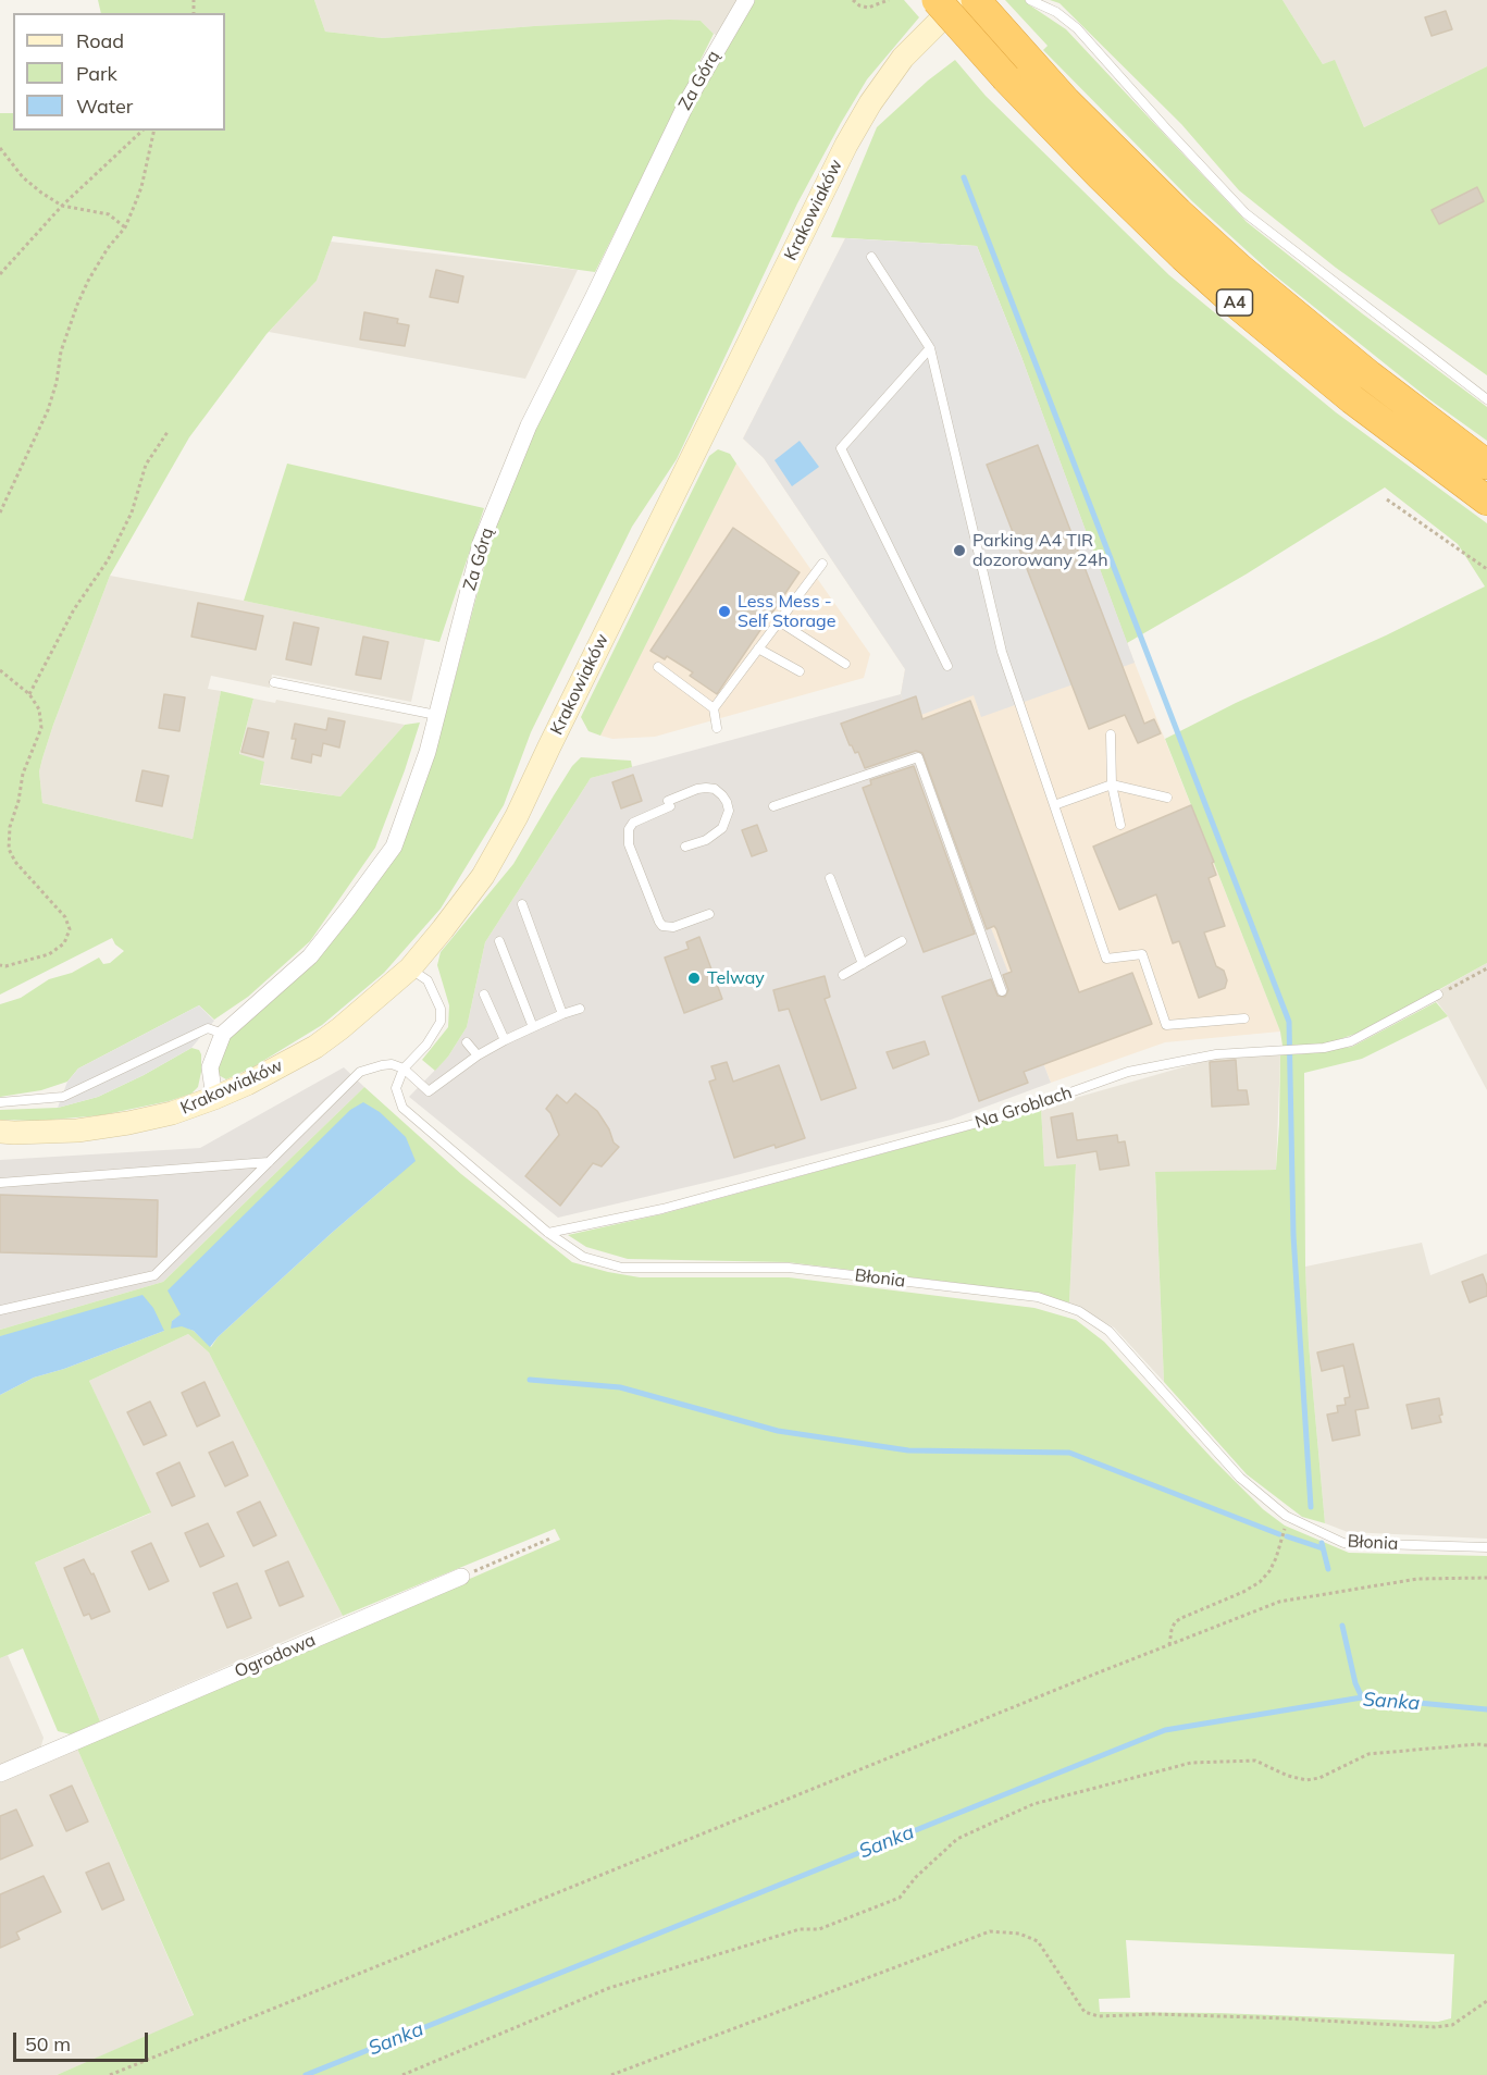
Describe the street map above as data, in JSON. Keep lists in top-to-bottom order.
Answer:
{
  "streets": {
    "highway": ["A4"],
    "main road": ["Krakowiaków"],
    "street": ["Za Górą", "Ogrodowa"],
    "lane": ["Na Groblach", "Błonia"]
  },
  "crossings": [
    ["Za Górą", "Krakowiaków"],
    ["Na Groblach", "Błonia"]
  ],
  "water": ["Sanka"],
  "places": ["Parking A4 TIR dozorowany 24h", "Less Mess - Self Storage", "Telway"],
  "legend": ["Road", "Park", "Water"],
  "scale_bar": "50 m"
}
